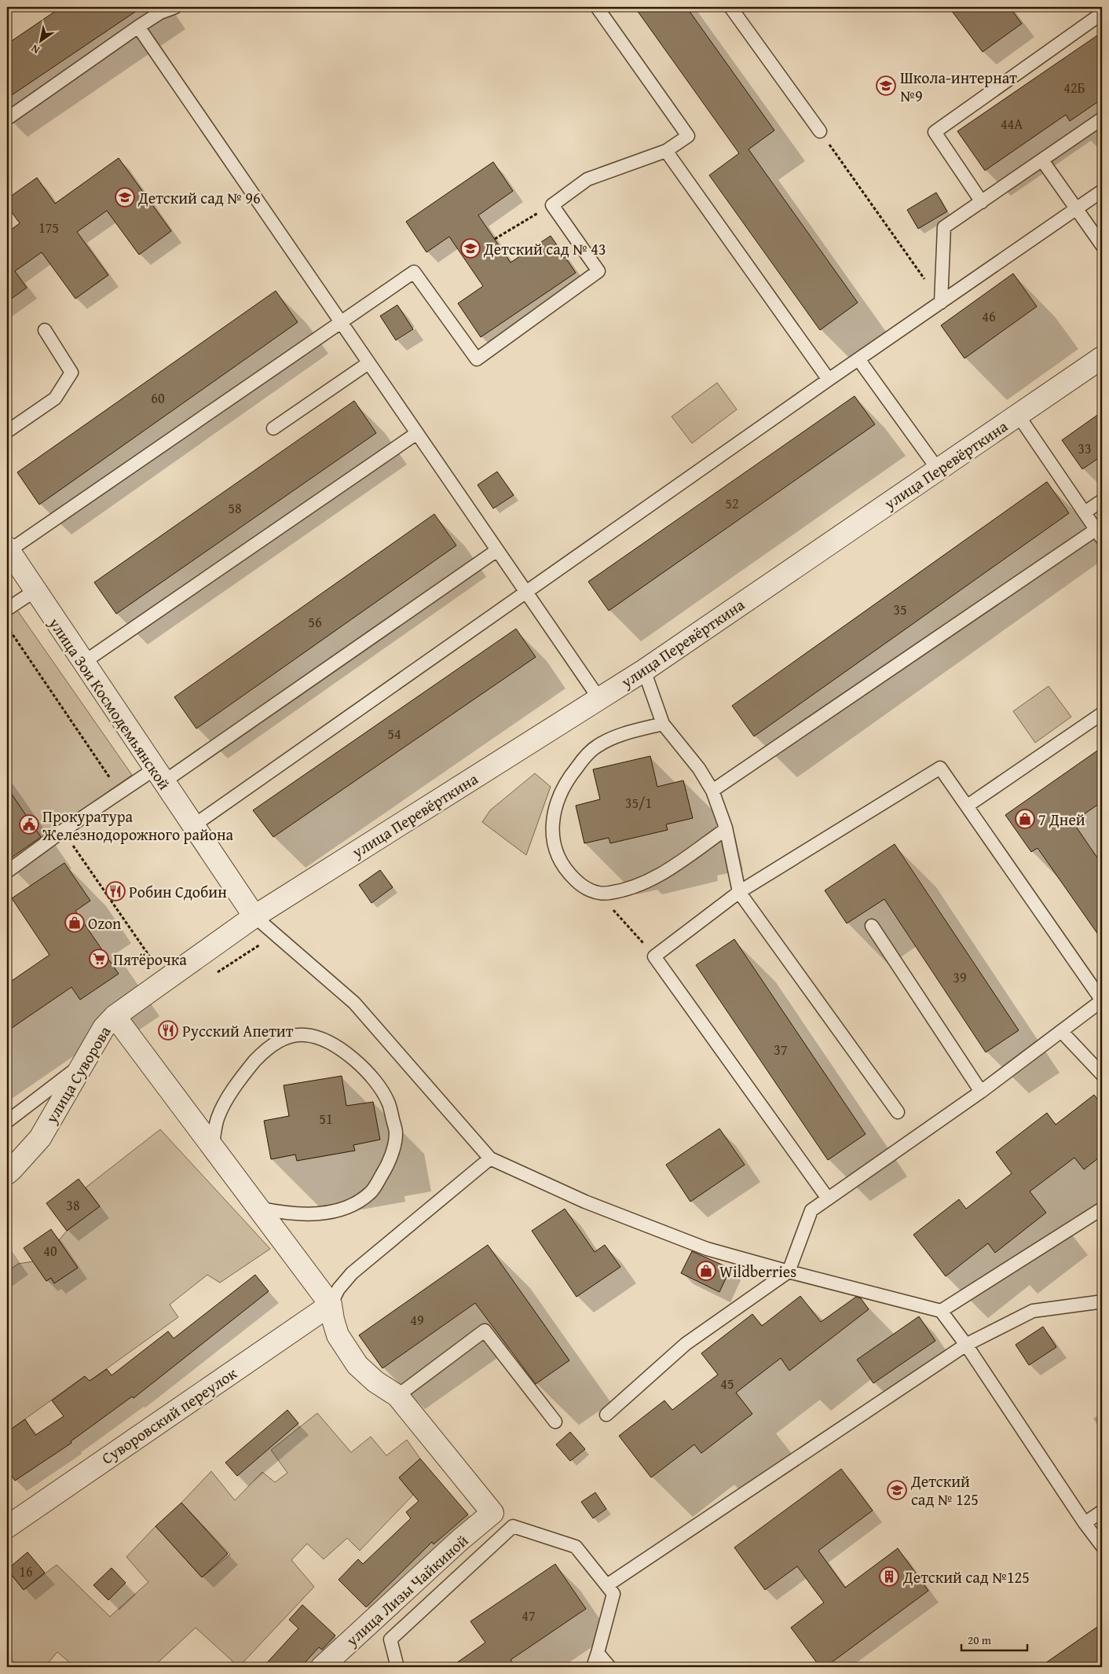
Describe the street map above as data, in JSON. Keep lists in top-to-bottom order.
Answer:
{
  "streets": {
    "street": [
      "улица Перевёрткина",
      "улица Зои Космодемьянской",
      "улица Суворова",
      "Суворовский переулок",
      "улица Лизы Чайкиной"
    ]
  },
  "crossings": [
    ["улица Перевёрткина", "улица Зои Космодемьянской"],
    ["улица Перевёрткина", "улица Суворова"],
    ["улица Зои Космодемьянской", "улица Суворова"]
  ],
  "places": {
    "school or university": [
      "Школа-интернат №9",
      "Детский сад № 96",
      "Детский сад № 43",
      "Детский сад № 125"
    ],
    "shop": ["7 Дней", "Ozon", "Wildberries"],
    "public building": ["Прокуратура Железнодорожного района"],
    "restaurant": ["Робин Сдобин", "Русский Апетит"],
    "supermarket": ["Пятёрочка"],
    "building": ["Детский сад №125"]
  },
  "house_numbers": [
    "42Б",
    "44А",
    "175",
    "46",
    "60",
    "33",
    "52",
    "58",
    "35",
    "56",
    "54",
    "35/1",
    "39",
    "37",
    "51",
    "38",
    "40",
    "49",
    "45",
    "16",
    "47"
  ],
  "scale_bar": "20 m",
  "north": "bottom left"
}
